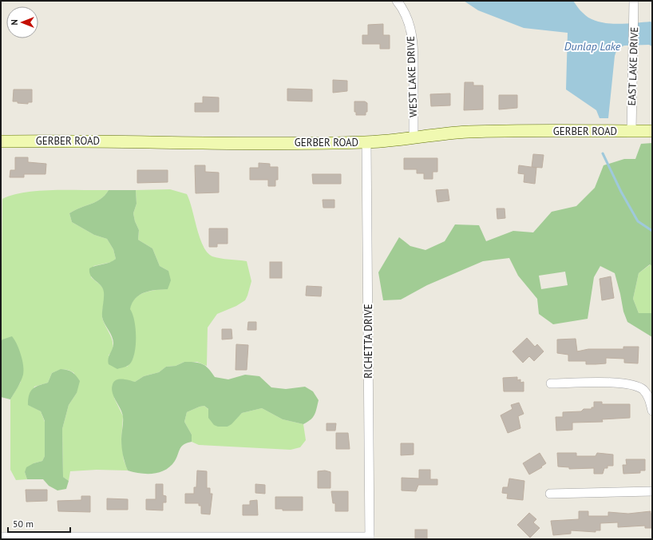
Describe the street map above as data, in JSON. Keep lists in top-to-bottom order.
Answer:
{
  "streets": {
    "street": [
      "EAST LAKE DRIVE",
      "WEST LAKE DRIVE",
      "GERBER ROAD",
      "RICHETTA DRIVE"
    ]
  },
  "crossings": [
    ["EAST LAKE DRIVE", "GERBER ROAD"],
    ["WEST LAKE DRIVE", "GERBER ROAD"],
    ["GERBER ROAD", "RICHETTA DRIVE"]
  ],
  "water": ["Dunlap Lake"],
  "scale_bar": "50 m",
  "north": "left"
}
